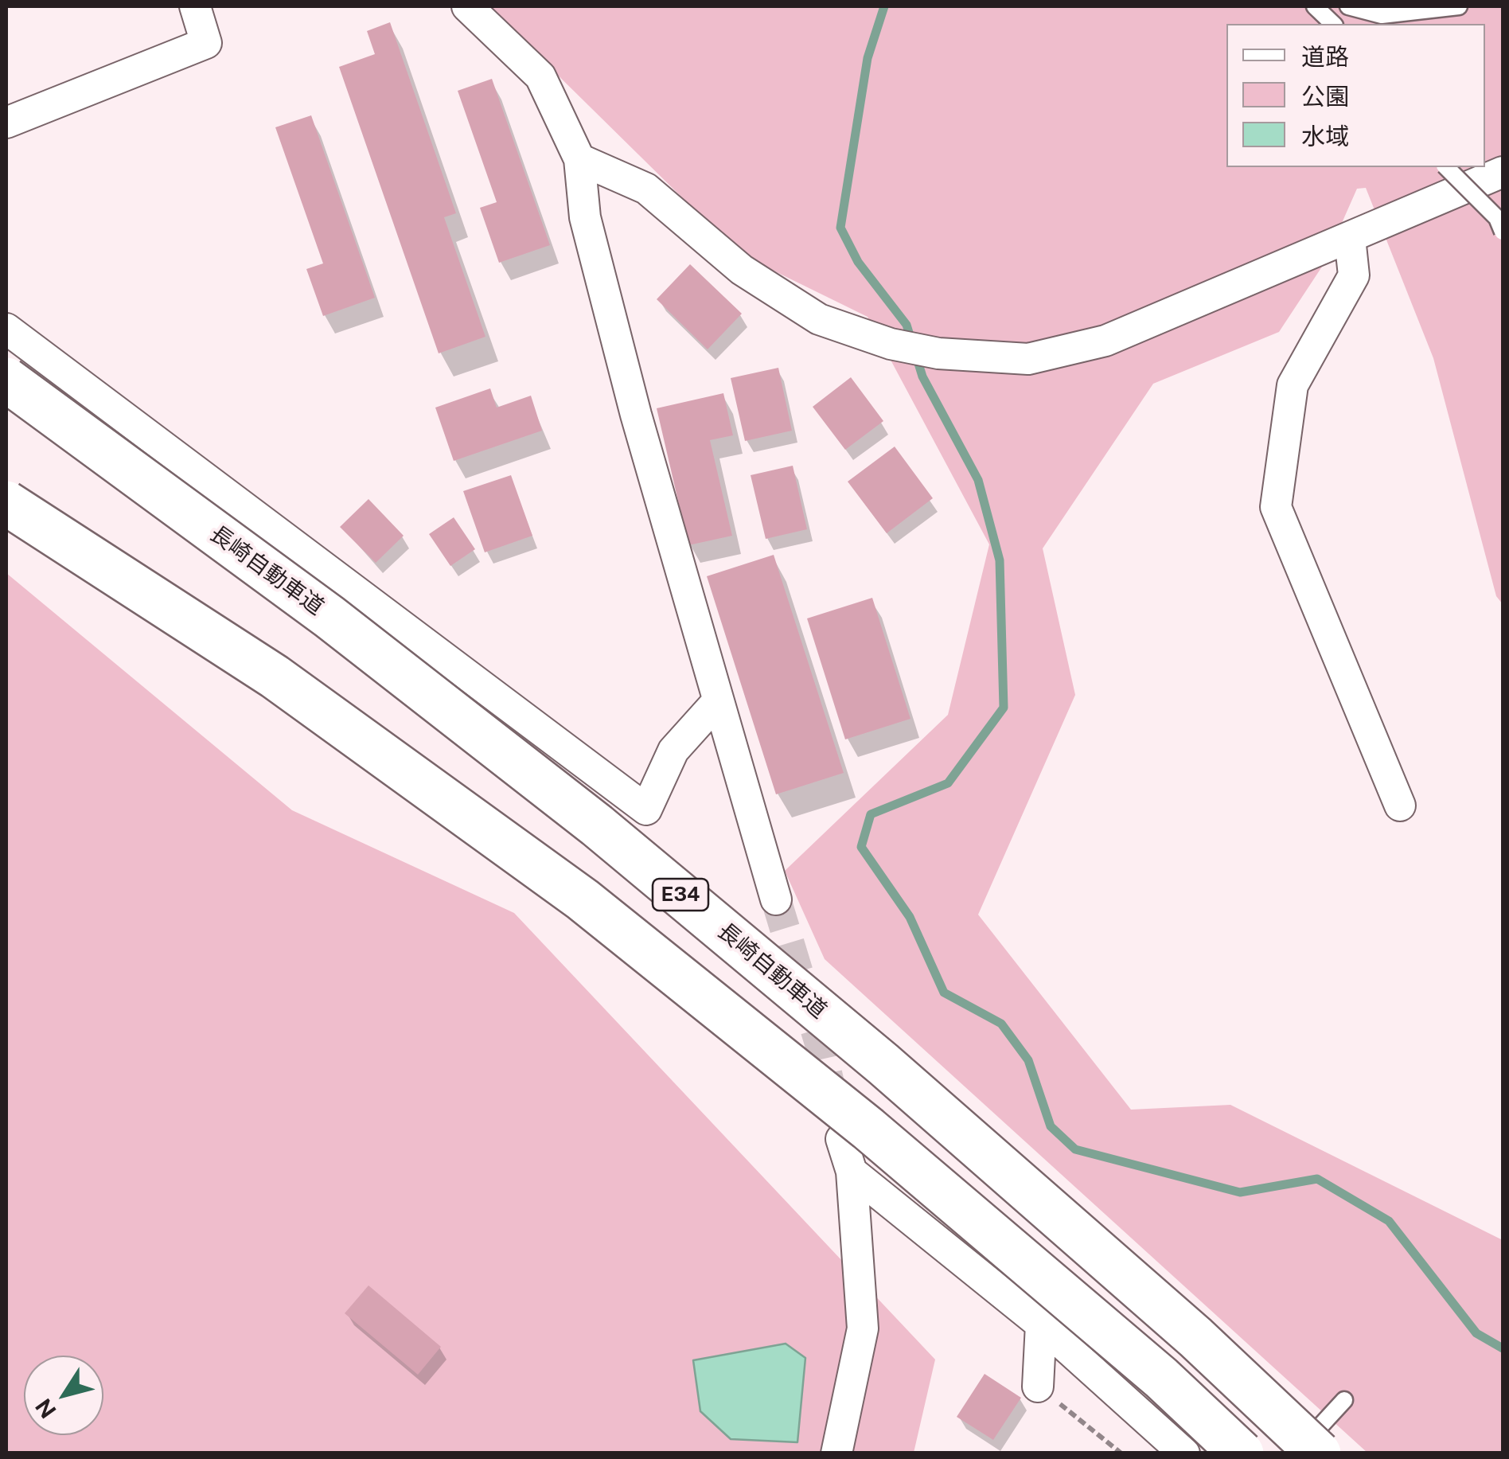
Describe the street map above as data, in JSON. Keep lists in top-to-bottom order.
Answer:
{
  "streets": {
    "highway": ["長崎自動車道", "E34"]
  },
  "legend": ["道路", "公園", "水域"],
  "north": "bottom left"
}
